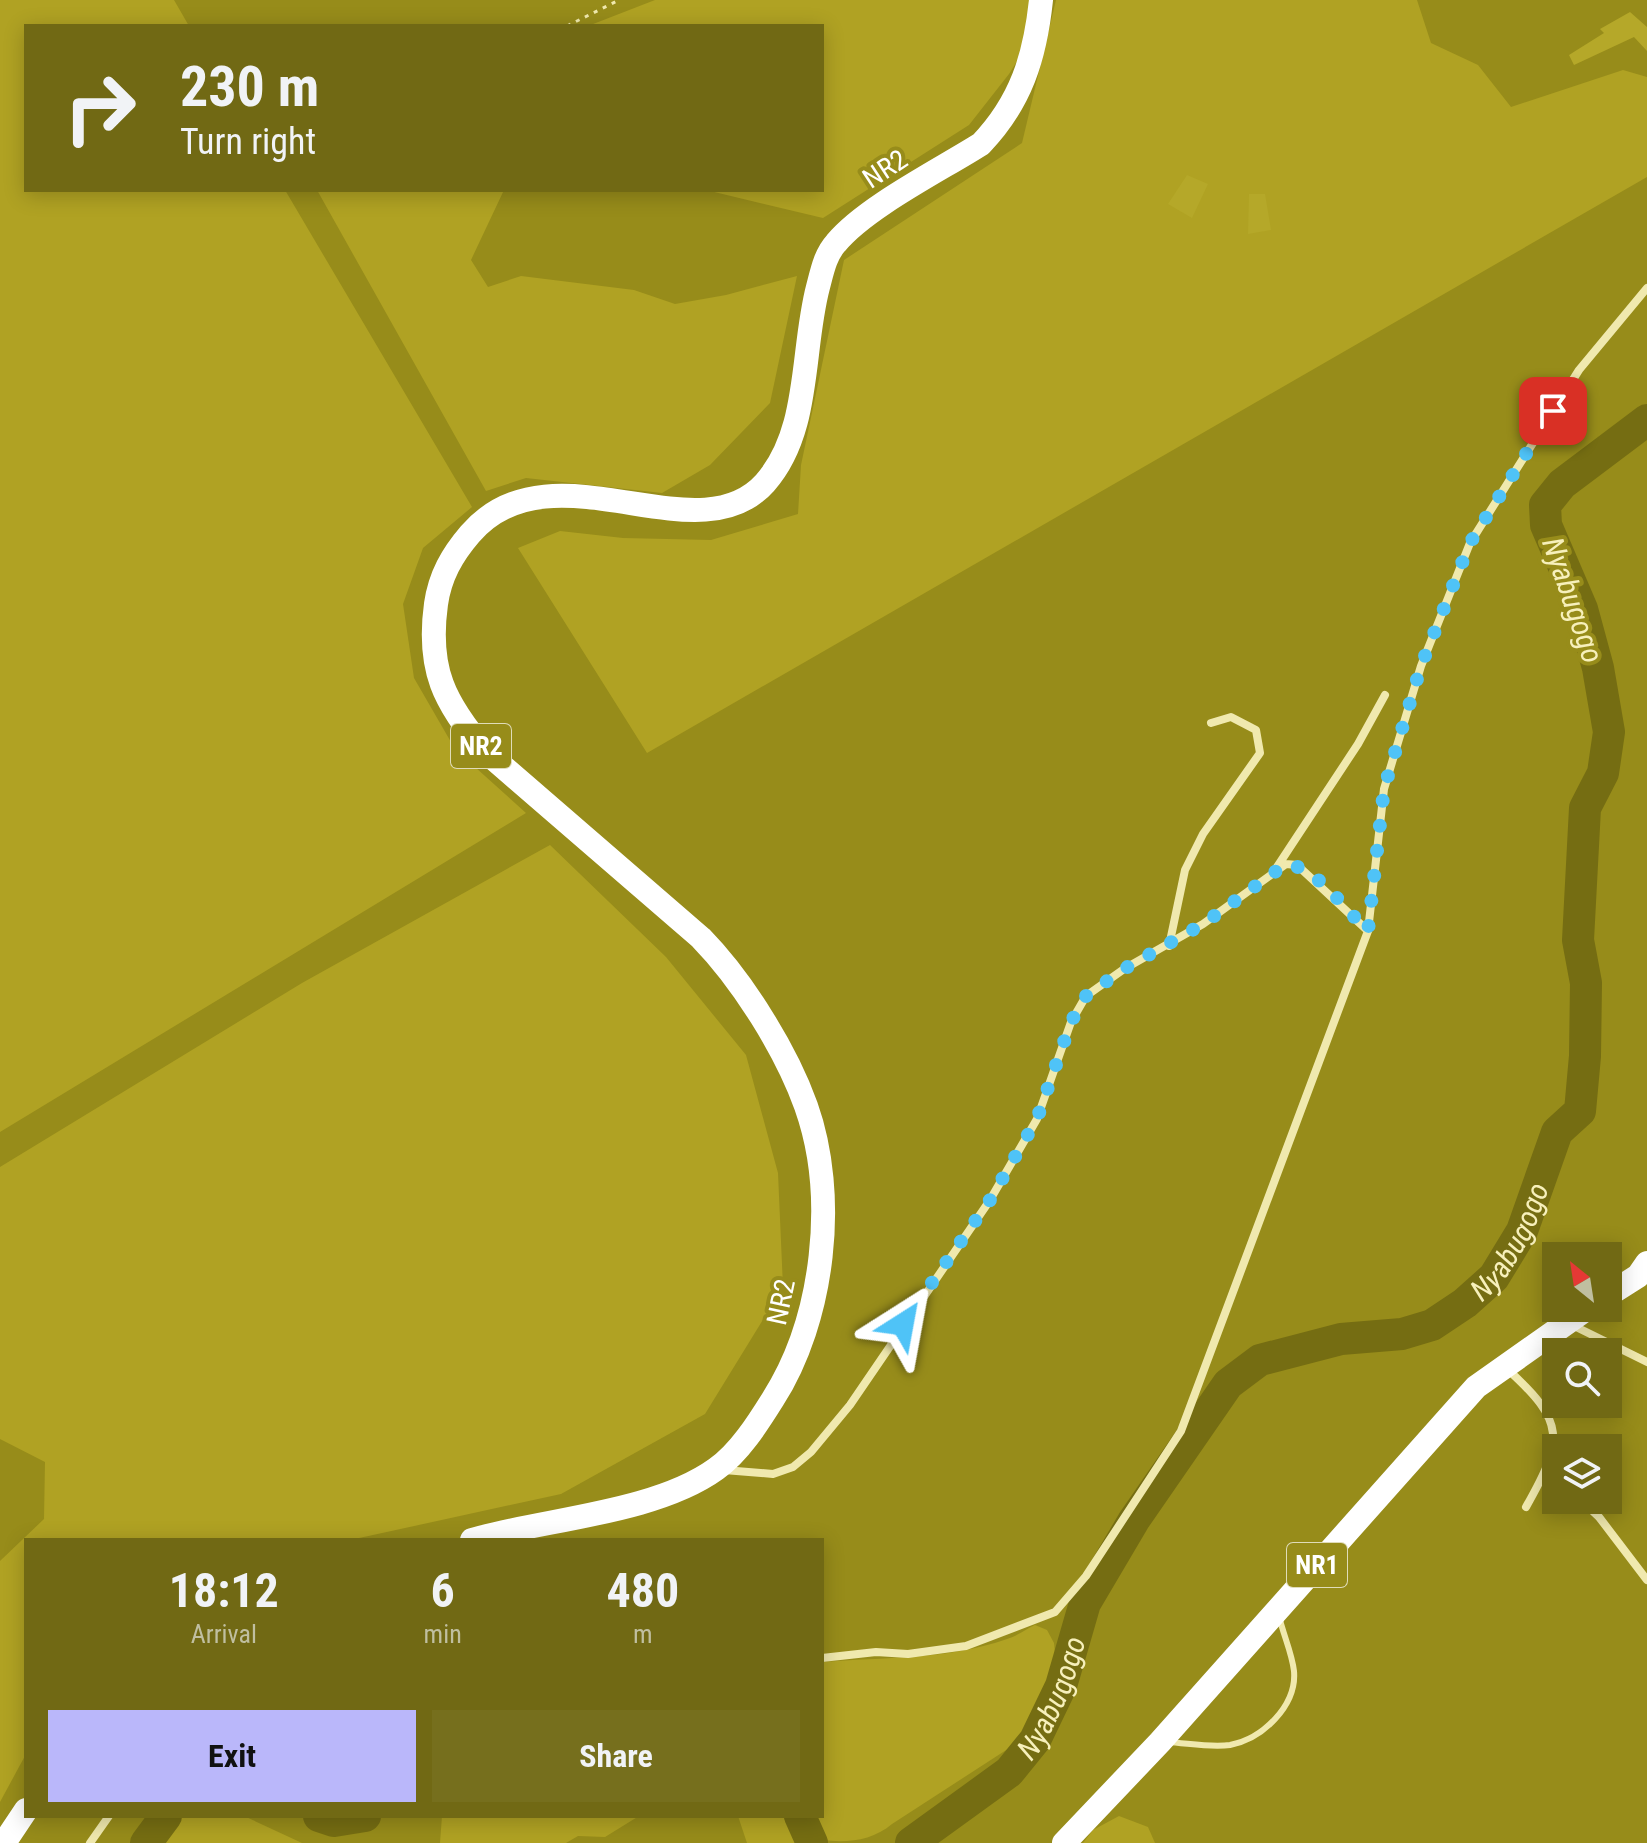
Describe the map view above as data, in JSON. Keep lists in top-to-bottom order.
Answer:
{
  "streets": {
    "highway": ["NR2", "NR1"]
  },
  "water": ["Nyabugogo"],
  "north": "top left",
  "page": {
    "turn": ["230 m", "Turn right"],
    "eta": [
      "18:12",
      "Arrival",
      "6",
      "min",
      "480",
      "m"
    ],
    "buttons": ["Exit", "Share"]
  }
}
